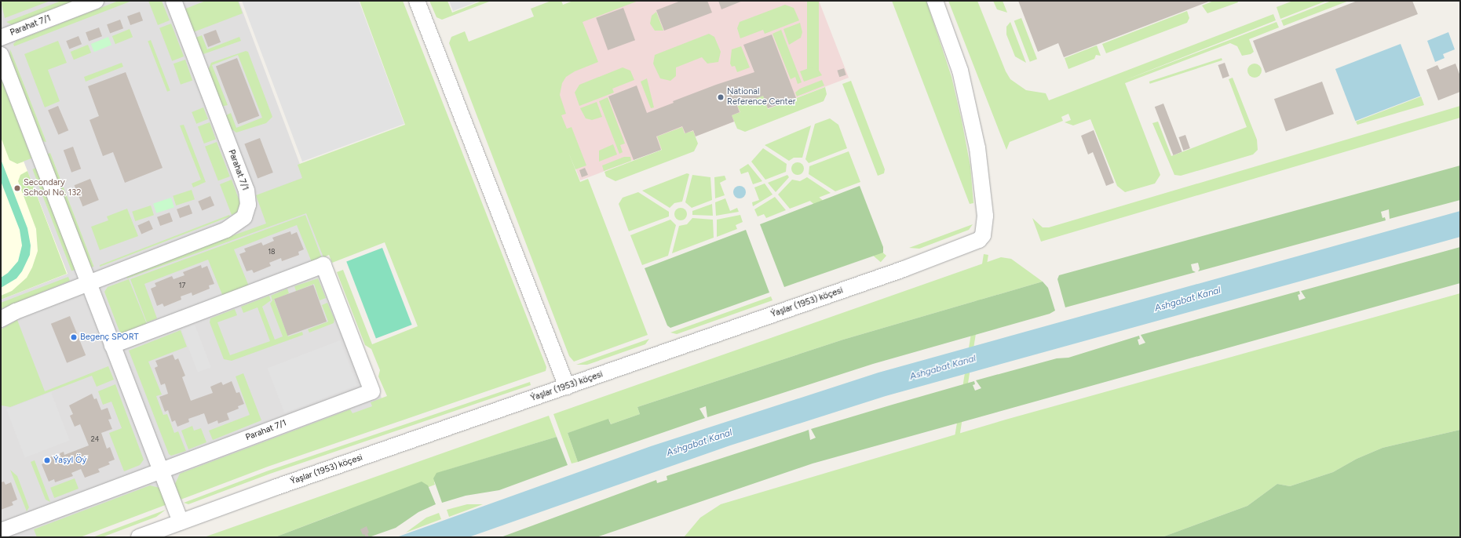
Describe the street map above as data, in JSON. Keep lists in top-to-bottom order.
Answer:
{
  "streets": {
    "street": ["Parahat 7/1", "Ýaşlar (1953) köçesi"]
  },
  "water": ["Ashgabat Kanal"],
  "places": [
    "National Reference Center",
    "Secondary School No. 132",
    "Begenç SPORT",
    "Ýaşyl Öý"
  ],
  "house_numbers": ["18", "17", "24"]
}
